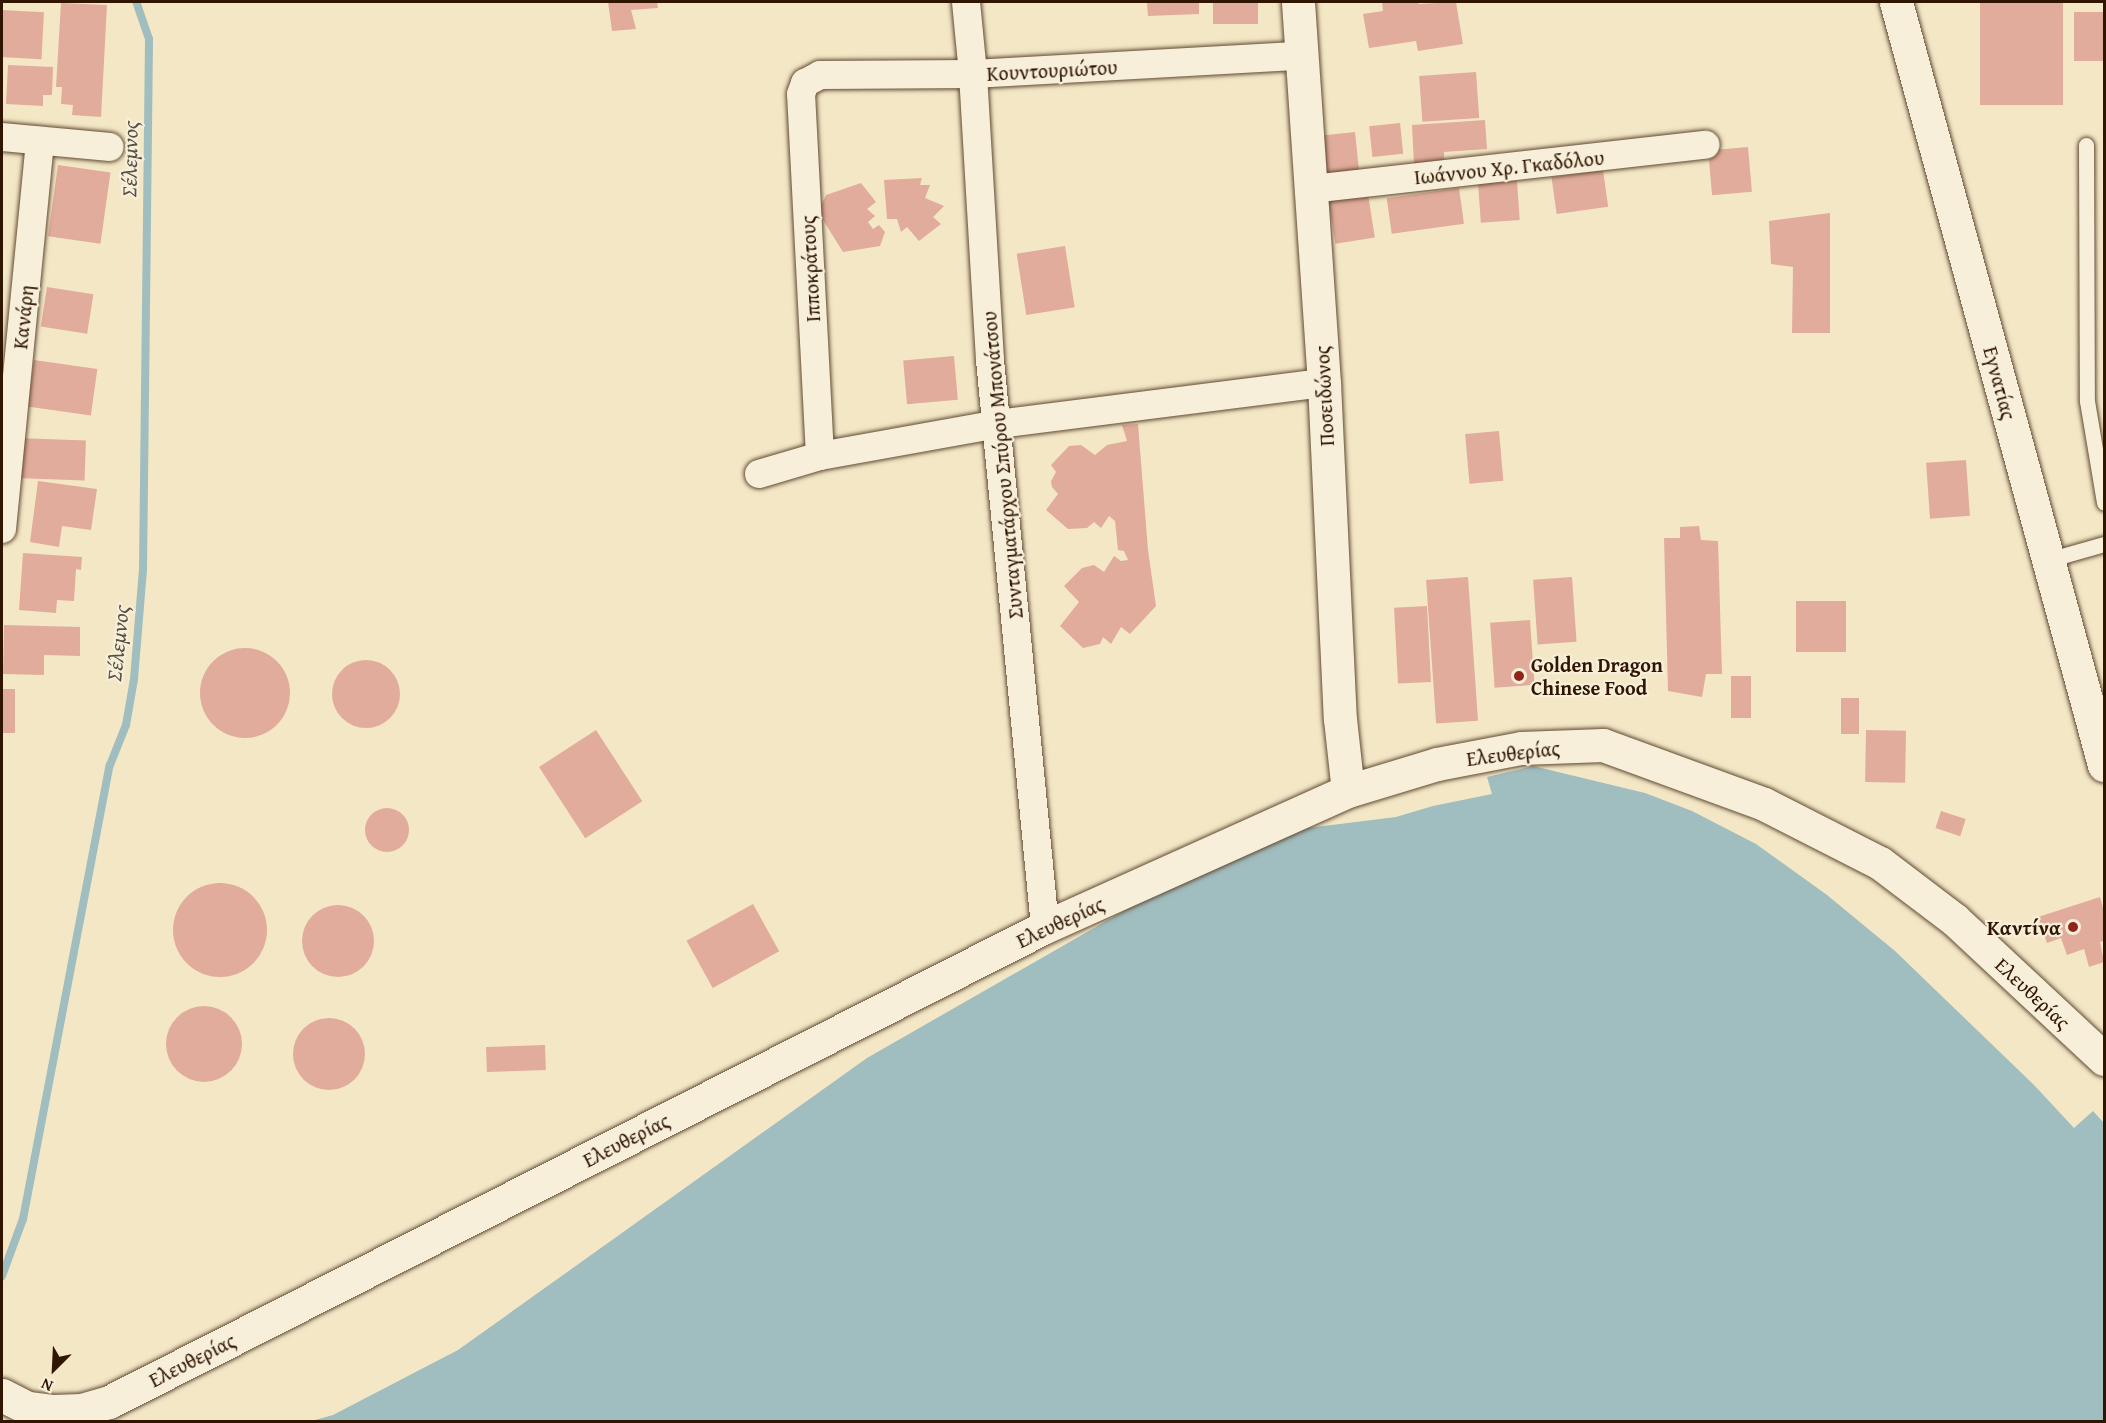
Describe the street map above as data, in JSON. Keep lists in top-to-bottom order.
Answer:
{
  "streets": {
    "street": [
      "Κουντουριώτου",
      "Ιωάννου Χρ. Γκαδόλου",
      "Ιπποκράτους",
      "Κανάρη",
      "Εγνατίας",
      "Ποσειδώνος",
      "Συνταγματάρχου Σπύρου Μπονάτσου",
      "Ελευθερίας"
    ]
  },
  "crossings": [
    ["Κουντουριώτου", "Ιπποκράτους"],
    ["Κουντουριώτου", "Ποσειδώνος"],
    ["Κουντουριώτου", "Συνταγματάρχου Σπύρου Μπονάτσου"],
    ["Ιωάννου Χρ. Γκαδόλου", "Ποσειδώνος"],
    ["Ποσειδώνος", "Ελευθερίας"],
    ["Συνταγματάρχου Σπύρου Μπονάτσου", "Ελευθερίας"]
  ],
  "water": ["Σέλεμνος"],
  "places": ["Golden Dragon Chinese Food", "Καντίνα"],
  "north": "bottom left"
}
